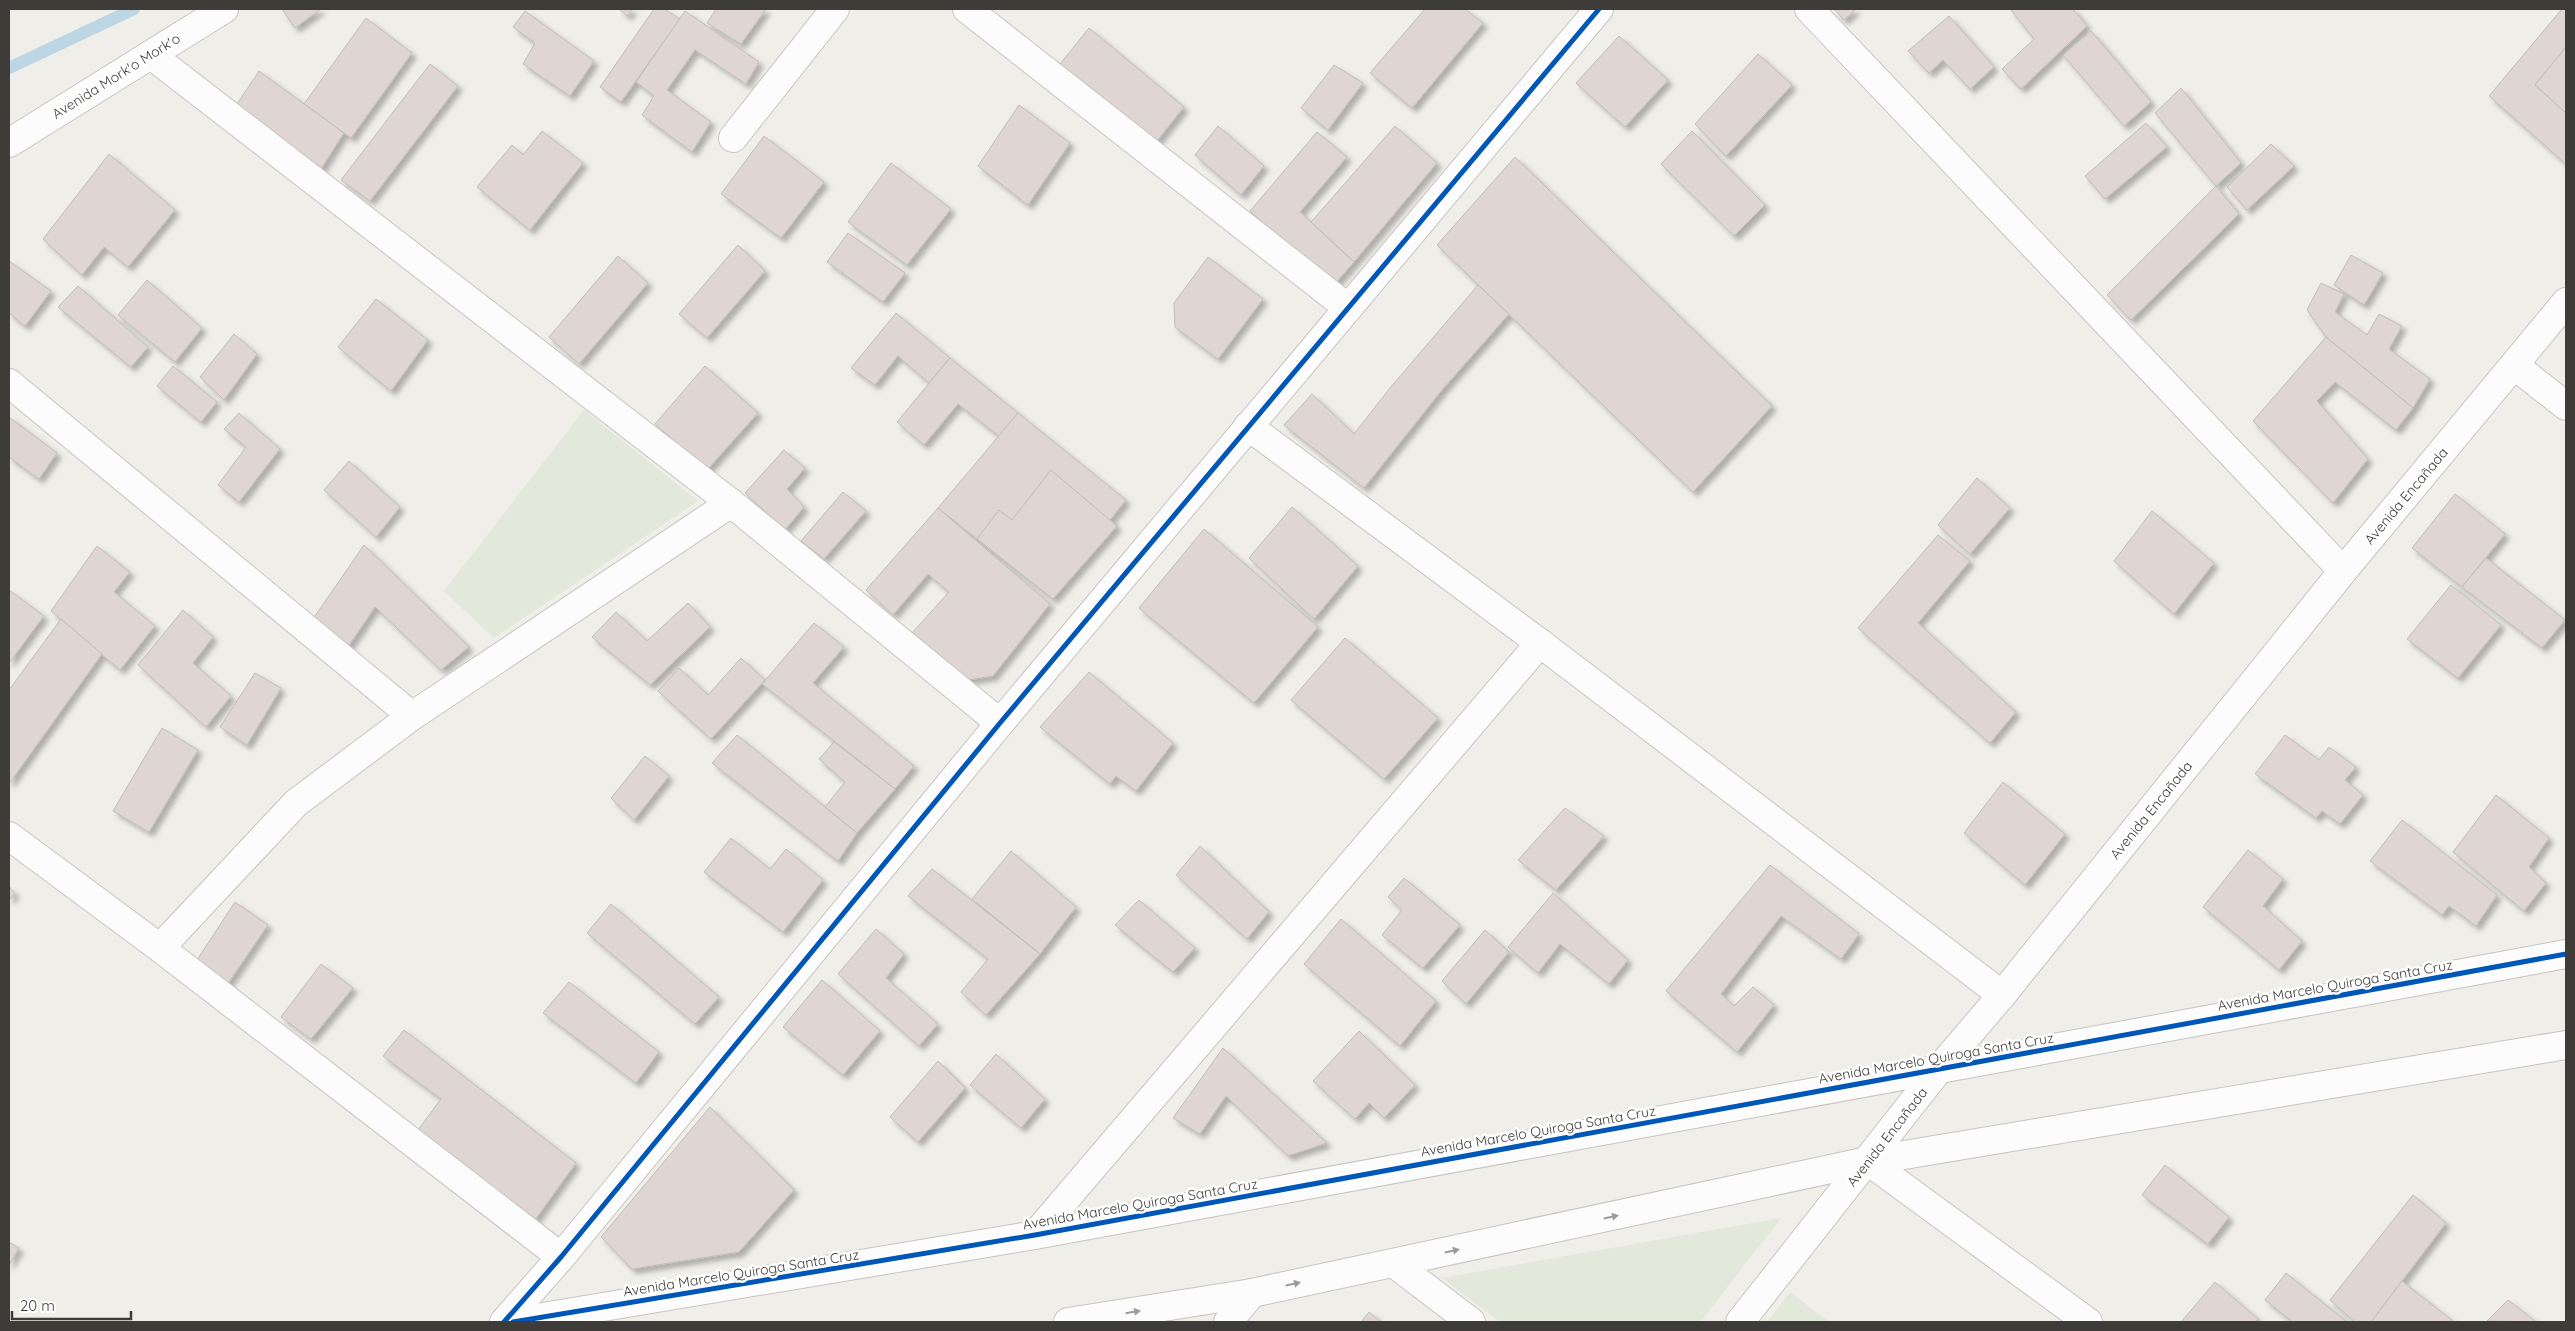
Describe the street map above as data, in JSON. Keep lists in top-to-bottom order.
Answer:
{
  "streets": {
    "street": ["Avenida Mork'o Mork'o", "Avenida Encañada", "Avenida Marcelo Quiroga Santa Cruz"]
  },
  "crossings": [
    ["Avenida Encañada", "Avenida Marcelo Quiroga Santa Cruz"]
  ],
  "scale_bar": "20 m"
}
